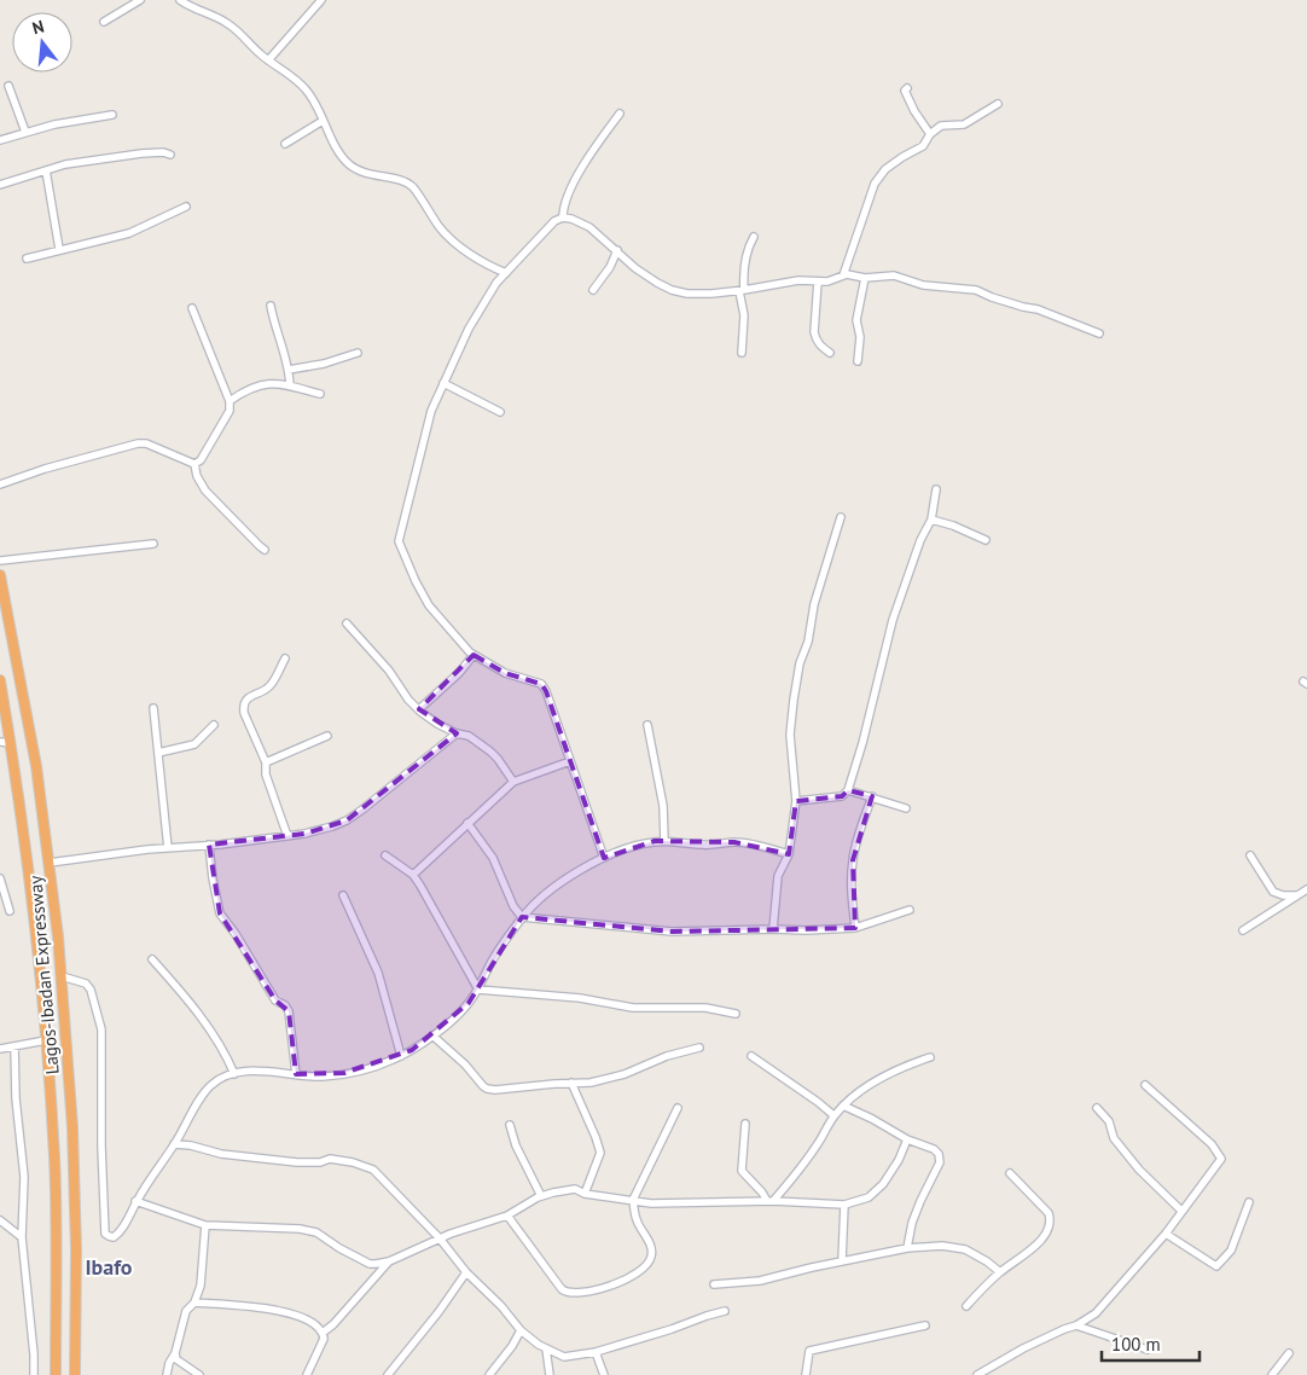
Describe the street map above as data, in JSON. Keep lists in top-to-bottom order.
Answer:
{
  "streets": {
    "highway": ["Lagos-Ibadan Expressway"]
  },
  "districts": ["Ibafo"],
  "scale_bar": "100 m",
  "north": "top"
}
